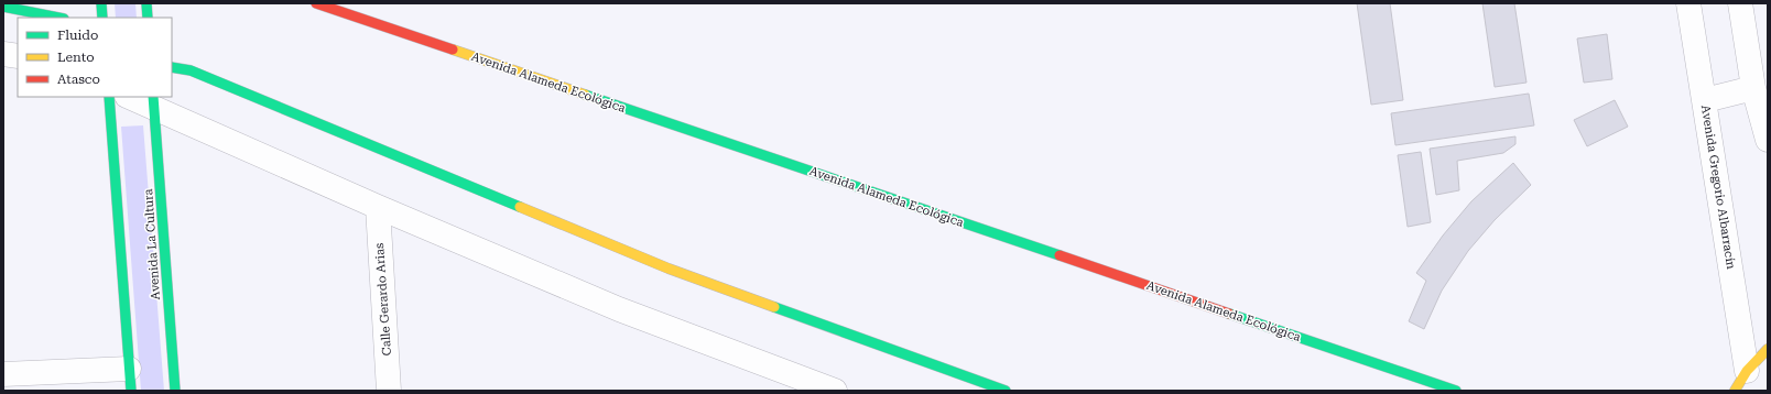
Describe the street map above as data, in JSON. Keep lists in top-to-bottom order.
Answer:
{
  "streets": {
    "main road": ["Avenida Alameda Ecológica", "Avenida La Cultura"],
    "street": ["Avenida Gregorio Albarracín", "Calle Gerardo Arias"]
  },
  "legend": ["Fluido", "Lento", "Atasco"]
}
